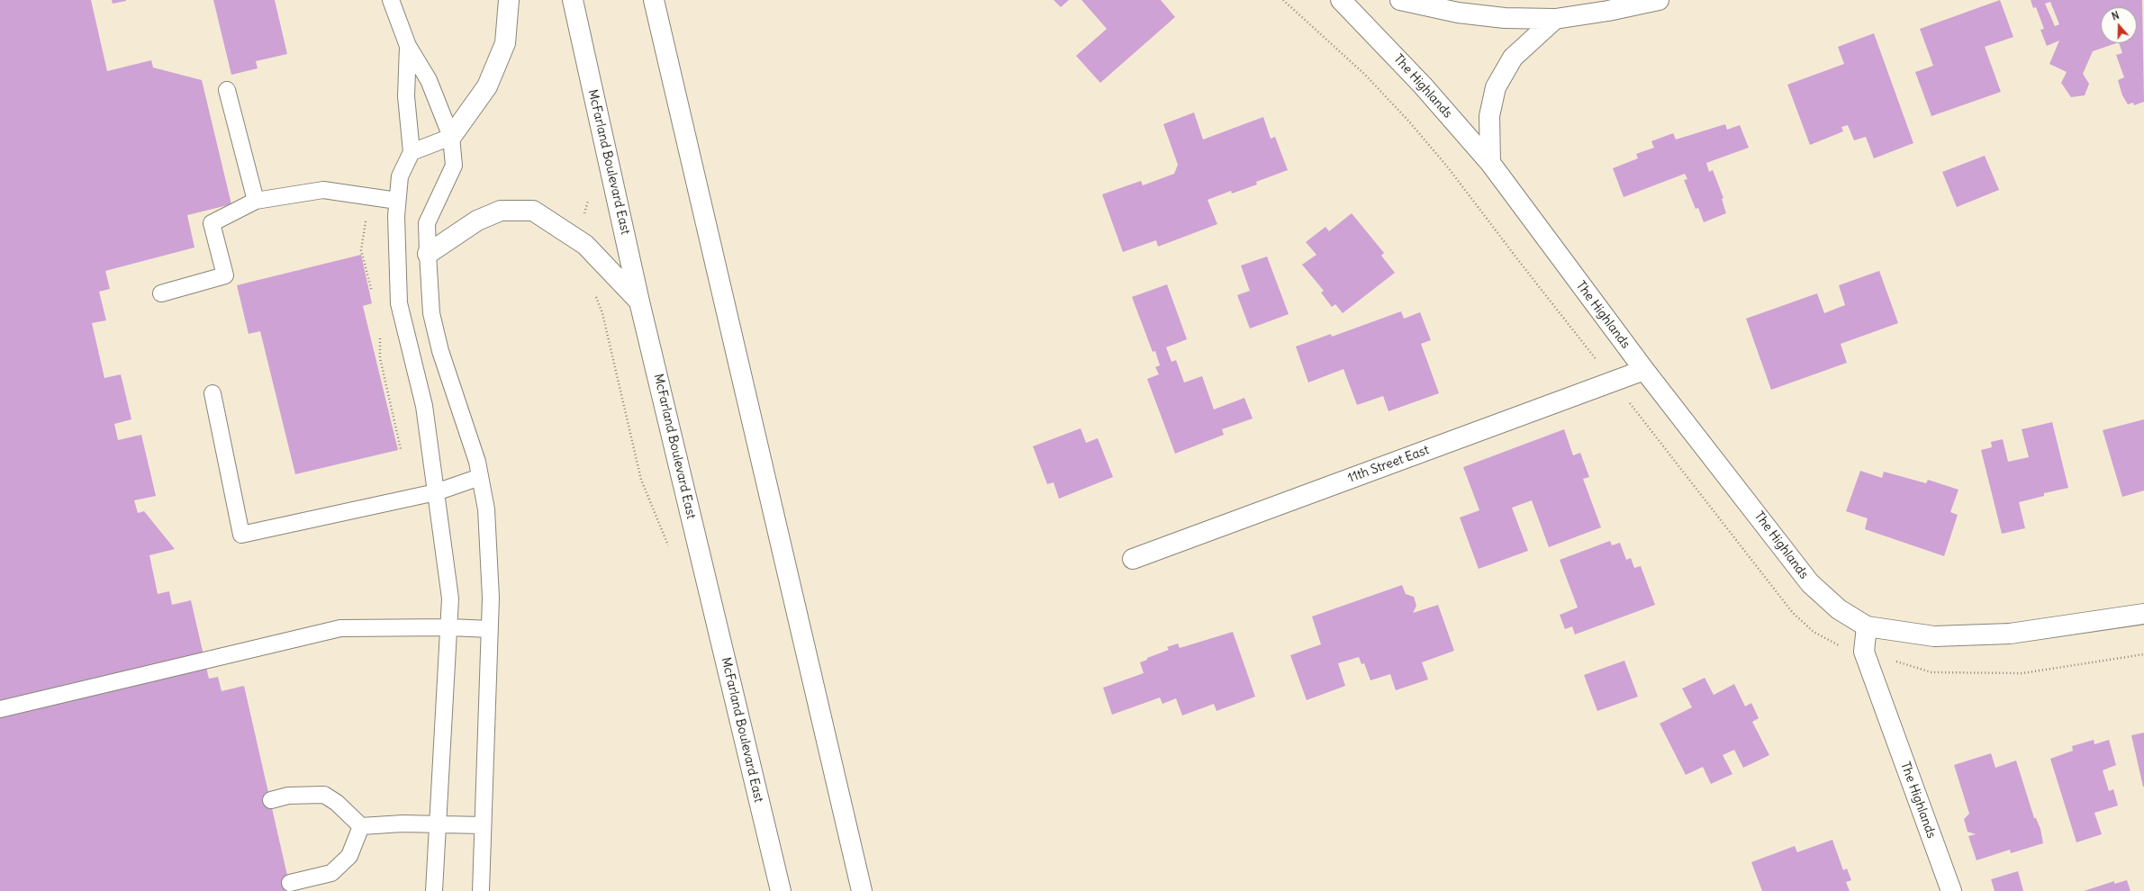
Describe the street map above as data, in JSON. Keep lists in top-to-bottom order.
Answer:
{
  "streets": {
    "main road": ["The Highlands", "McFarland Boulevard East", "11th Street East"]
  },
  "crossings": [
    ["The Highlands", "11th Street East"]
  ],
  "north": "top"
}
